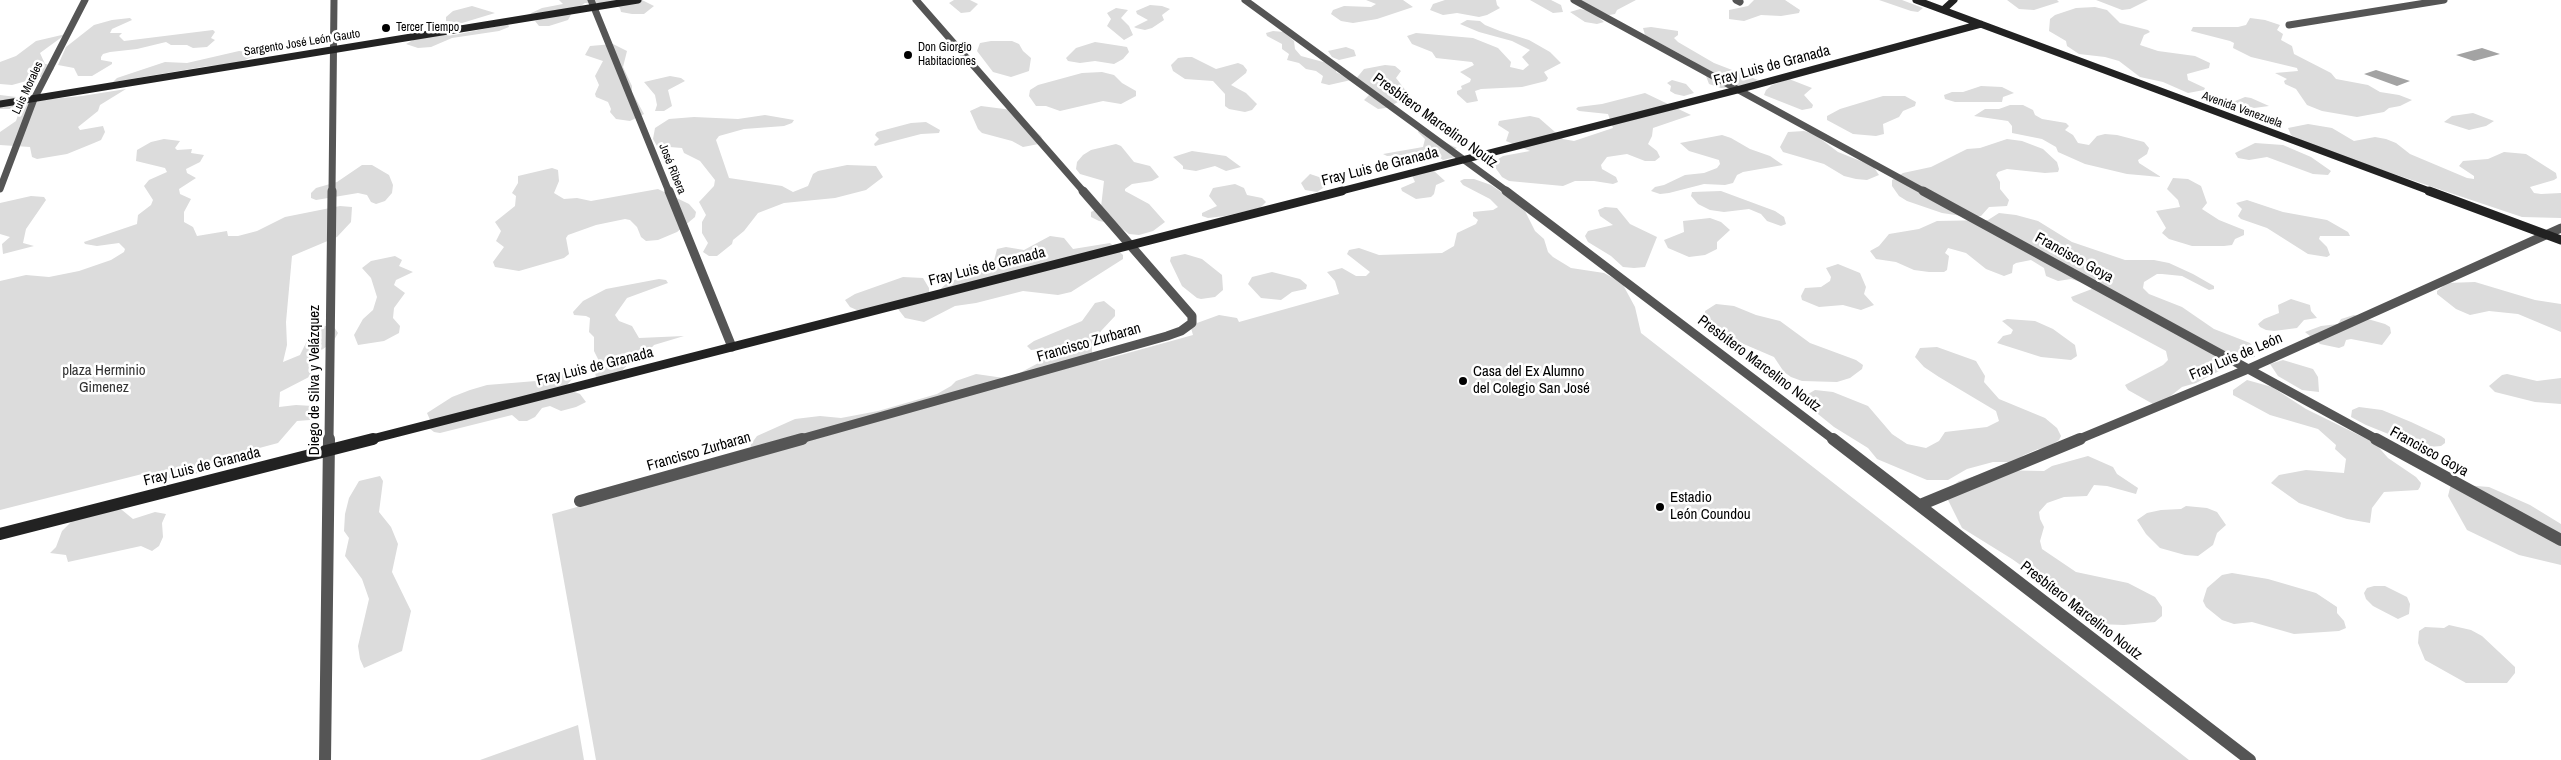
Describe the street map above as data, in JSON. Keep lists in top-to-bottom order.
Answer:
{
  "streets": {
    "street": [
      "Sargento José León Gauto",
      "Fray Luis de Granada",
      "Luis Morales",
      "Avenida Venezuela",
      "Presbítero Marcelino Noutz",
      "José Ribera",
      "Francisco Goya",
      "Francisco Zurbaran",
      "Fray Luis de León",
      "Diego de Silva y Velázquez"
    ]
  },
  "crossings": [
    ["Sargento José León Gauto", "Luis Morales"],
    ["Sargento José León Gauto", "José Ribera"],
    ["Sargento José León Gauto", "Diego de Silva y Velázquez"],
    ["Fray Luis de Granada", "Avenida Venezuela"],
    ["Fray Luis de Granada", "Presbítero Marcelino Noutz"],
    ["Fray Luis de Granada", "José Ribera"],
    ["Fray Luis de Granada", "Francisco Goya"],
    ["Fray Luis de Granada", "Francisco Zurbaran"],
    ["Fray Luis de Granada", "Diego de Silva y Velázquez"],
    ["Avenida Venezuela", "Fray Luis de León"],
    ["Presbítero Marcelino Noutz", "Fray Luis de León"],
    ["Francisco Goya", "Fray Luis de León"]
  ],
  "parks": ["plaza Herminio Gimenez"],
  "places": [
    "Tercer Tiempo",
    "Don Giorgio Habitaciones",
    "Casa del Ex Alumno del Colegio San José",
    "Estadio León Coundou"
  ]
}
